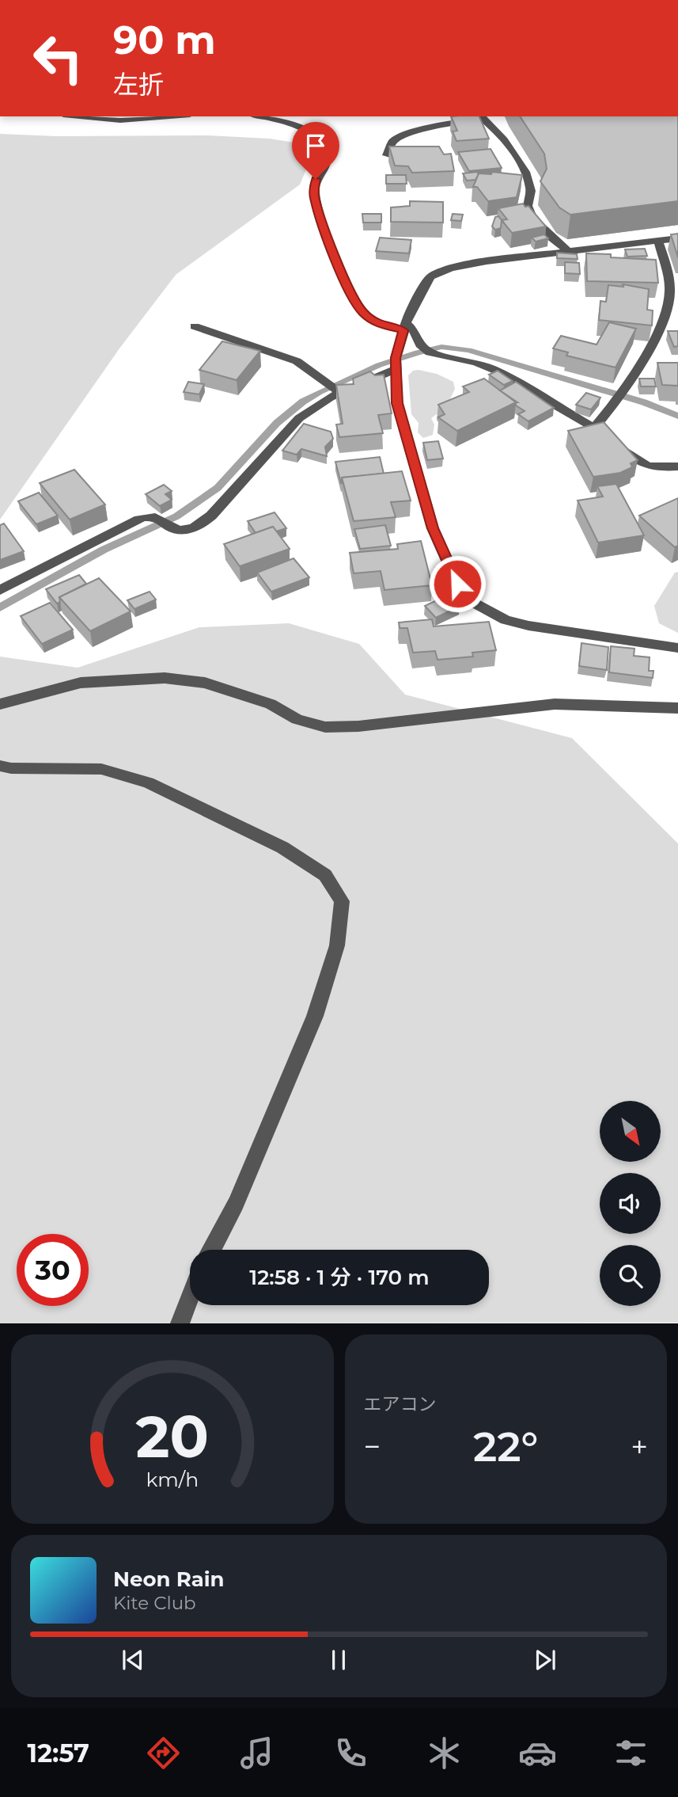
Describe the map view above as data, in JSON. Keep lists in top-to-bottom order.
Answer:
{
  "north": "bottom right",
  "page": {
    "turn": ["90 m", "左折"],
    "limit": "30",
    "trip": "12:58 · 1 分 · 170 m",
    "tile": "エアコン",
    "heat": ["−", "22°", "+"],
    "song": ["Neon Rain", "Kite Club"],
    "tabs": "12:57",
    "gauge": ["20", "km/h"]
  }
}
